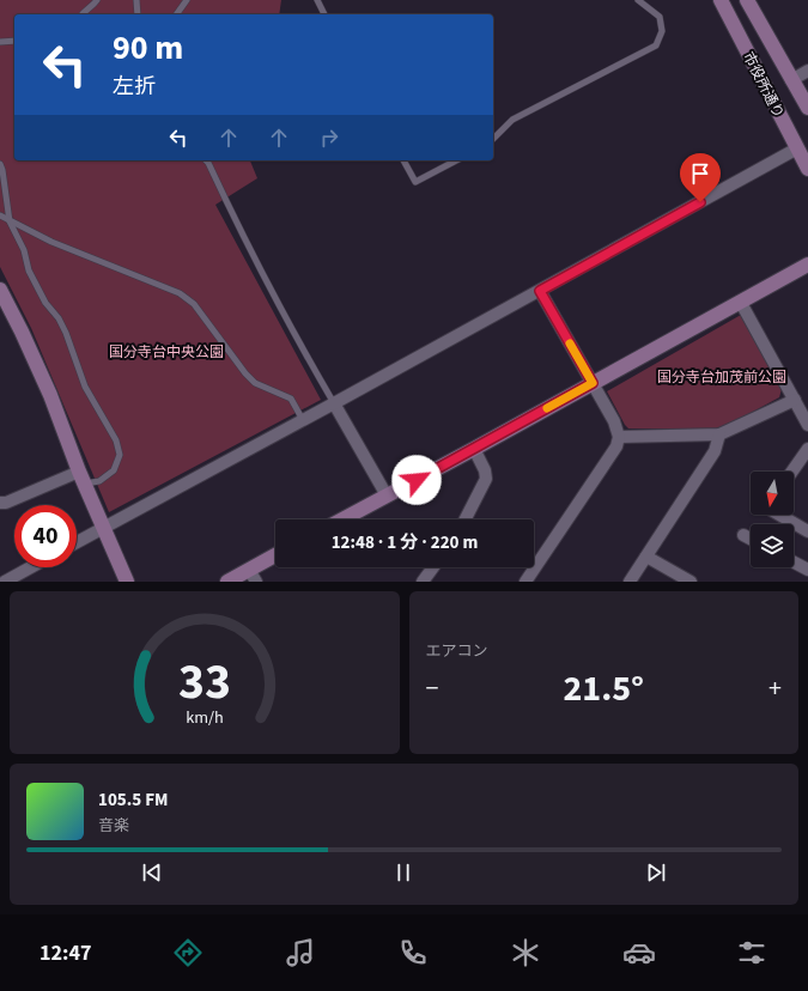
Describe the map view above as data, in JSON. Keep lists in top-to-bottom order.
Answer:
{
  "streets": {
    "street": ["市役所通り"]
  },
  "parks": ["国分寺台中央公園", "国分寺台加茂前公園"],
  "north": "bottom",
  "page": {
    "turn": ["90 m", "左折"],
    "limit": "40",
    "trip": "12:48 · 1 分 · 220 m",
    "tile": "エアコン",
    "heat": ["−", "21.5°", "+"],
    "song": ["105.5 FM", "音楽"],
    "tabs": "12:47",
    "gauge": ["33", "km/h"]
  }
}
